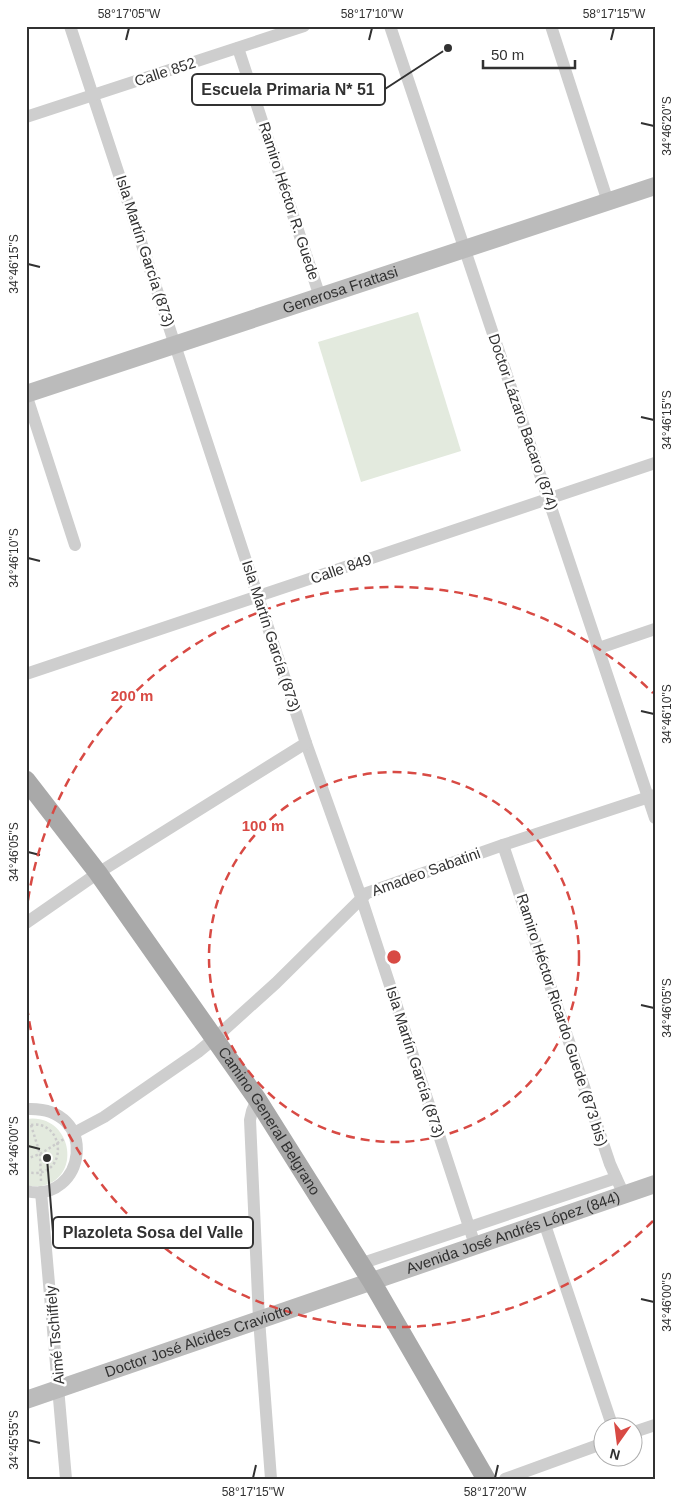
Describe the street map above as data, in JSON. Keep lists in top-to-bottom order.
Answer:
{
  "streets": {
    "main road": [
      "Generosa Frattasi",
      "Camino General Belgrano",
      "Avenida José Andrés López (844)",
      "Doctor José Alcides Craviotto"
    ],
    "street": [
      "Calle 852",
      "Ramiro Héctor R. Guede",
      "Isla Martín García (873)",
      "Doctor Lázaro Bacaro (874)",
      "Calle 849",
      "Amadeo Sabatini",
      "Ramiro Héctor Ricardo Guede (873 bis)",
      "Aimé Tschiffely"
    ]
  },
  "crossings": [
    ["Calle 852", "Ramiro Héctor R. Guede"],
    ["Calle 852", "Isla Martín García (873)"],
    ["Ramiro Héctor R. Guede", "Generosa Frattasi"],
    ["Isla Martín García (873)", "Generosa Frattasi"],
    ["Isla Martín García (873)", "Calle 849"],
    ["Isla Martín García (873)", "Amadeo Sabatini"],
    ["Isla Martín García (873)", "Avenida José Andrés López (844)"],
    ["Generosa Frattasi", "Doctor Lázaro Bacaro (874)"],
    ["Doctor Lázaro Bacaro (874)", "Calle 849"],
    ["Doctor Lázaro Bacaro (874)", "Amadeo Sabatini"],
    ["Amadeo Sabatini", "Ramiro Héctor Ricardo Guede (873 bis)"],
    ["Amadeo Sabatini", "Camino General Belgrano"],
    ["Ramiro Héctor Ricardo Guede (873 bis)", "Avenida José Andrés López (844)"],
    ["Camino General Belgrano", "Avenida José Andrés López (844)"],
    ["Camino General Belgrano", "Doctor José Alcides Craviotto"],
    ["Avenida José Andrés López (844)", "Doctor José Alcides Craviotto"],
    ["Aimé Tschiffely", "Doctor José Alcides Craviotto"]
  ],
  "places": ["Escuela Primaria N* 51", "Plazoleta Sosa del Valle"],
  "scale_bar": "50 m",
  "north": "bottom",
  "coordinates": [
    "58°17'05\"W",
    "58°17'10\"W",
    "58°17'15\"W",
    "34°46'20\"S",
    "34°46'15\"S",
    "34°46'10\"S",
    "34°46'05\"S",
    "34°46'00\"S",
    "34°45'55\"S",
    "58°17'20\"W"
  ],
  "rings": ["200 m", "100 m"]
}
